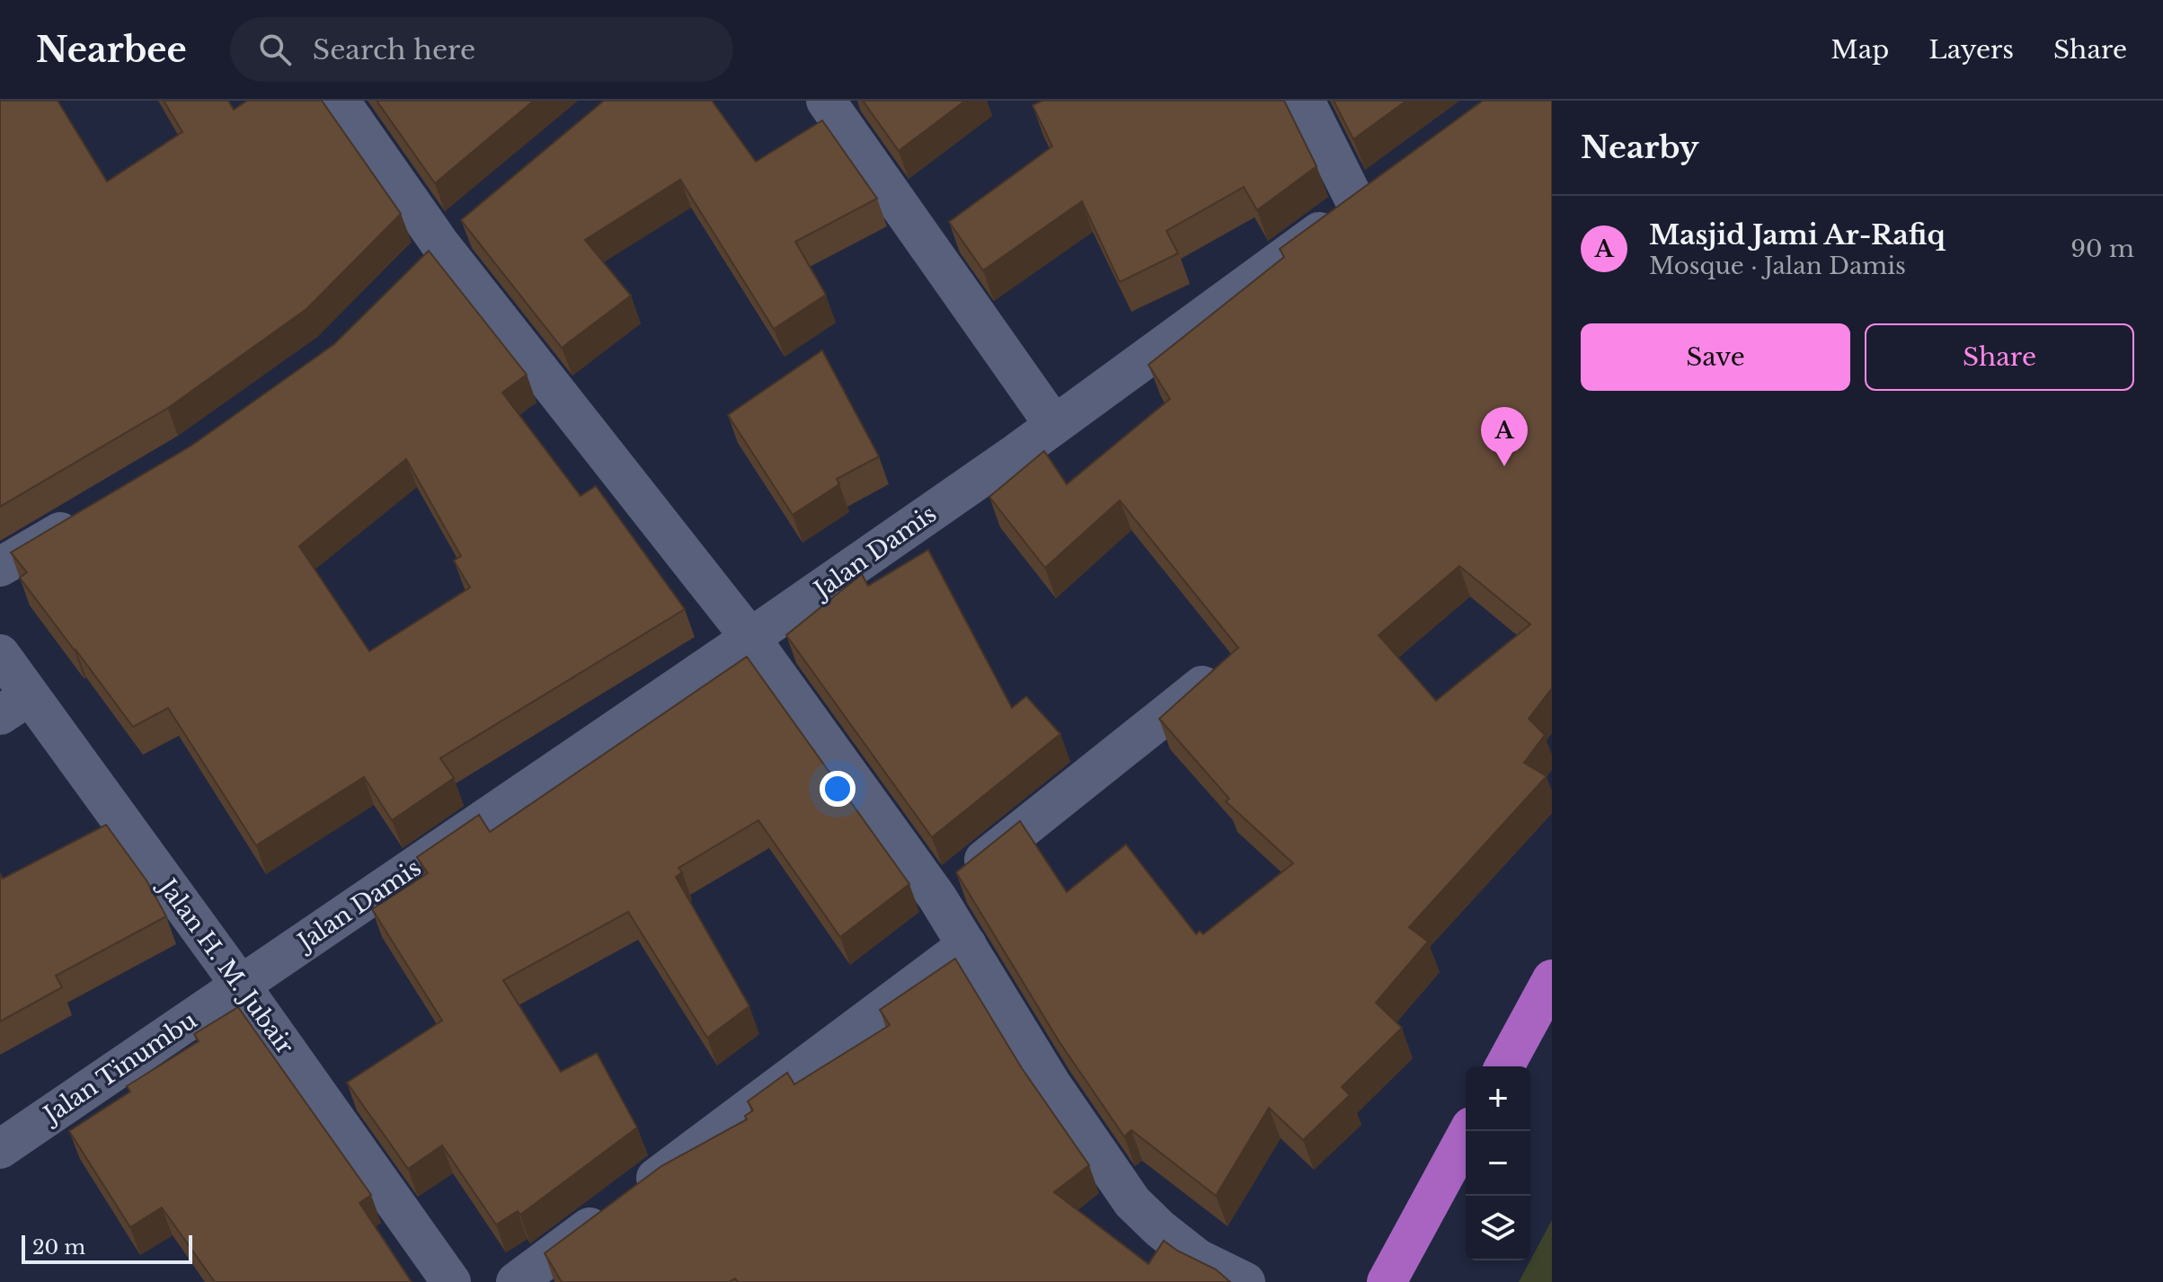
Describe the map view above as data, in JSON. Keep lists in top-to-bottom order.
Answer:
{
  "streets": {
    "street": ["Jalan Damis", "Jalan H. M. Jubair", "Jalan Tinumbu"]
  },
  "crossings": [
    ["Jalan Damis", "Jalan H. M. Jubair"],
    ["Jalan Damis", "Jalan Tinumbu"],
    ["Jalan H. M. Jubair", "Jalan Tinumbu"]
  ],
  "scale_bar": "20 m",
  "page": {
    "header": "Nearbee",
    "search": "Search here",
    "nav": ["Map", "Layers", "Share"],
    "heading": "Nearby",
    "list": [
      {
        "mark": "A",
        "name": "Masjid Jami Ar-Rafiq",
        "note": "Mosque · Jalan Damis",
        "value": "90 m"
      }
    ],
    "buttons": ["Save", "Share"],
    "pins": "A",
    "map_buttons": ["+", "−"],
    "scale": "20 m"
  }
}
